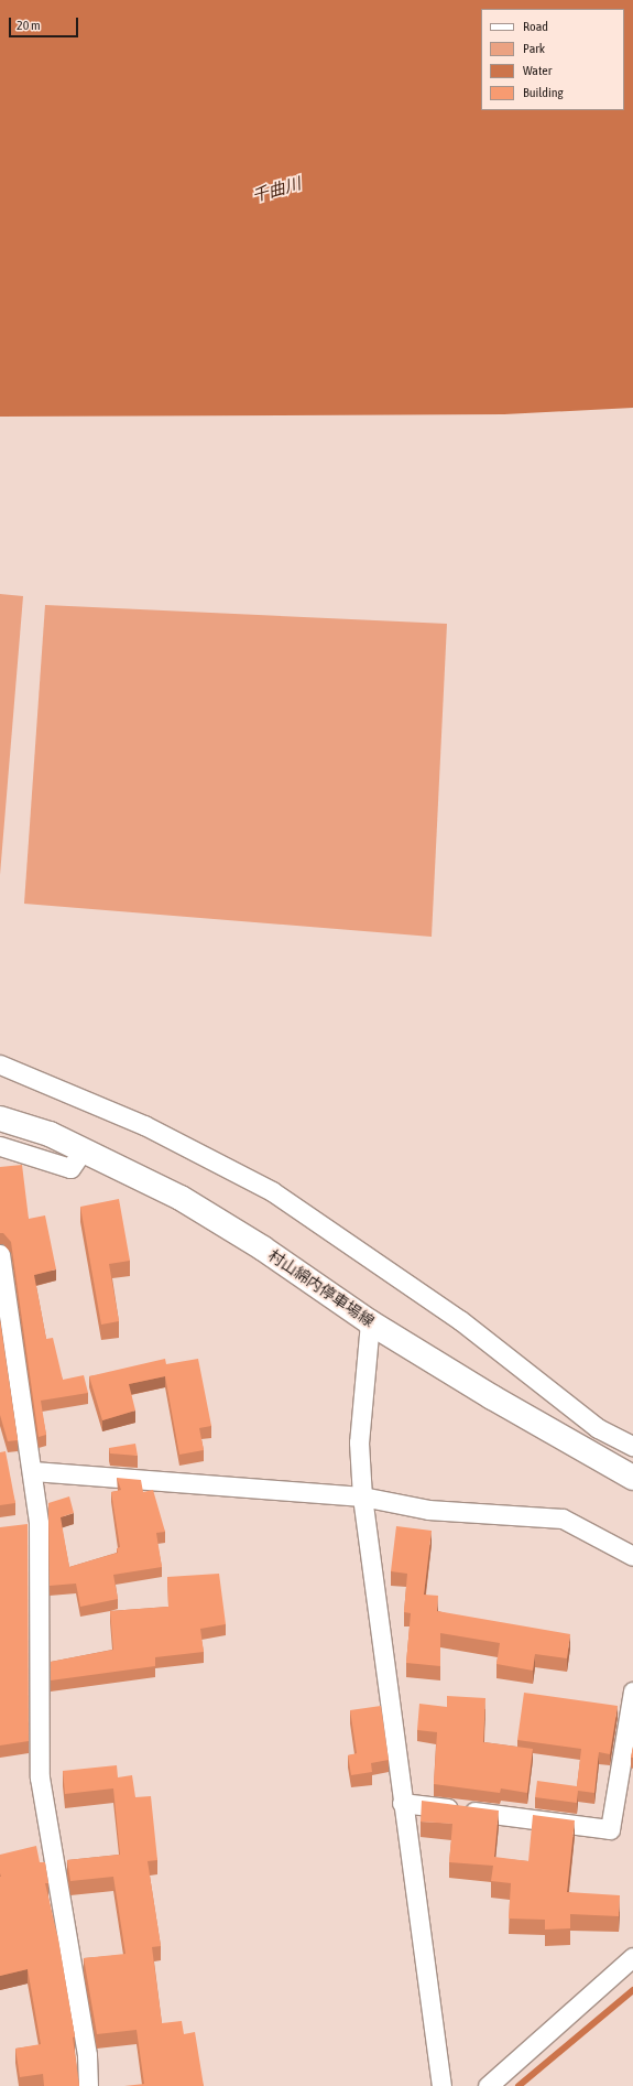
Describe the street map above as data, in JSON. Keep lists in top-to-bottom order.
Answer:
{
  "streets": {
    "main road": ["村山綿内停車場線"]
  },
  "water": ["千曲川"],
  "legend": [
    "Road",
    "Park",
    "Water",
    "Building"
  ],
  "scale_bar": "20 m"
}
